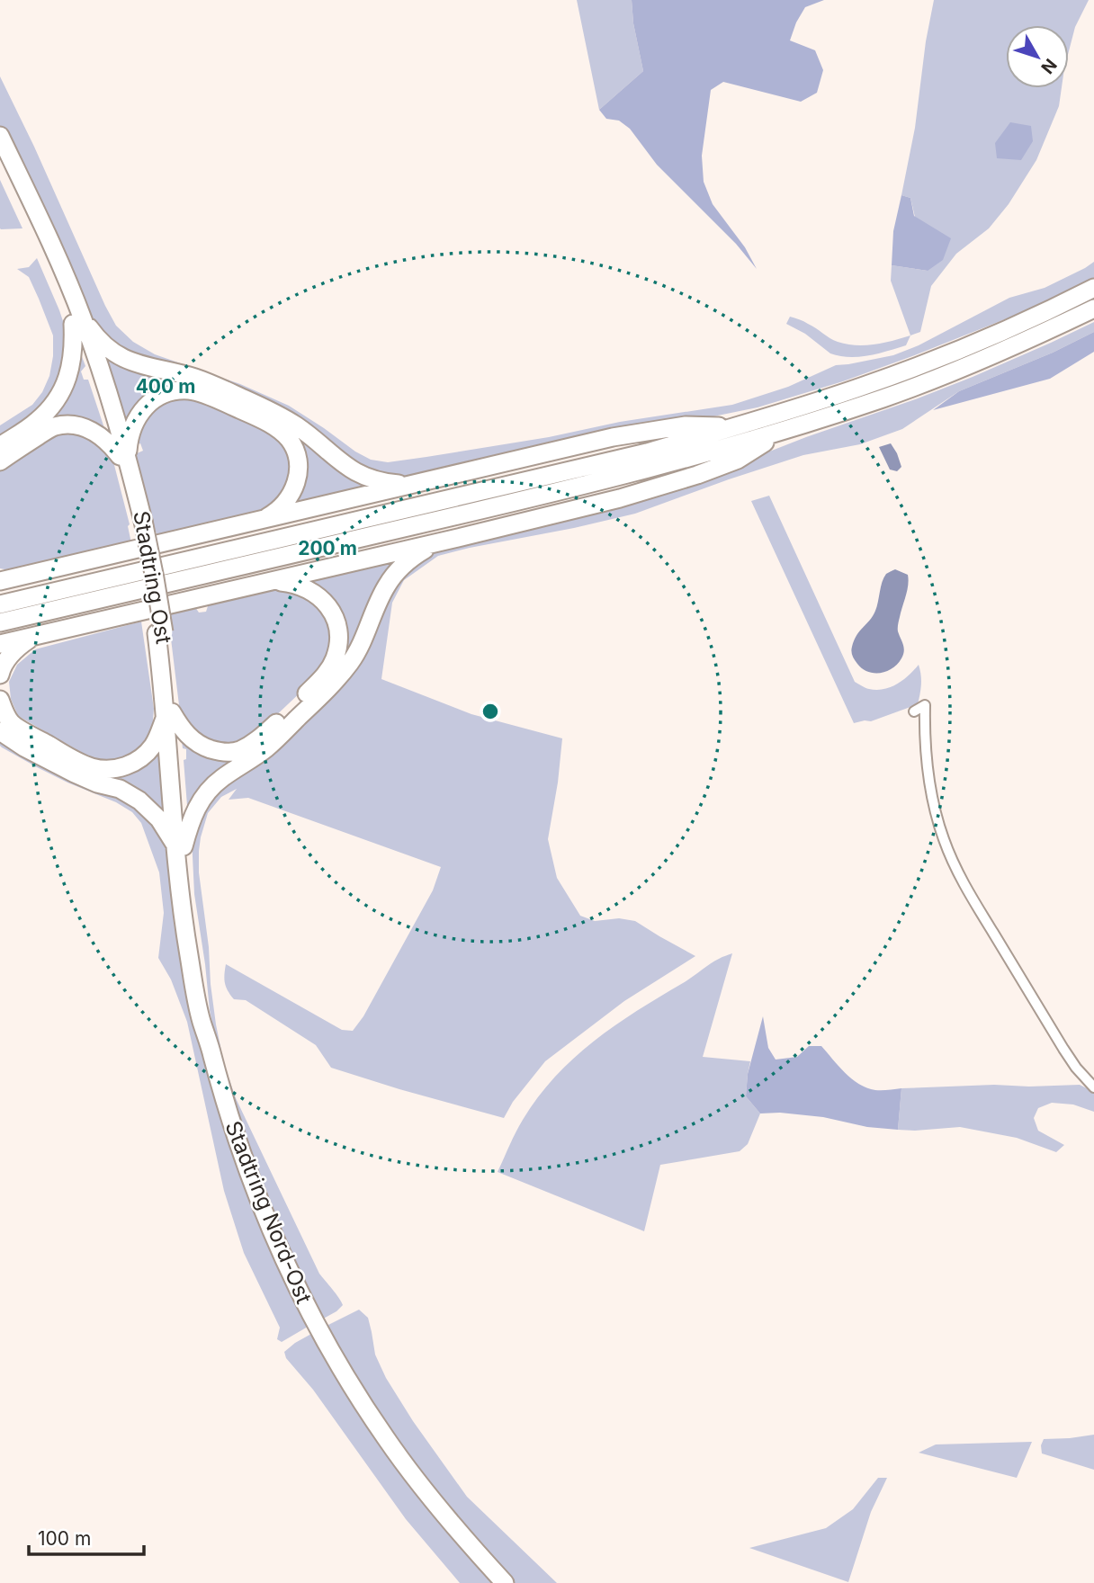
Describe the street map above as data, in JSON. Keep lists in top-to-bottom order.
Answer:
{
  "streets": {
    "highway": ["Stadtring Ost", "Stadtring Nord-Ost"]
  },
  "crossings": [
    ["Stadtring Ost", "Stadtring Nord-Ost"]
  ],
  "scale_bar": "100 m",
  "north": "bottom right",
  "rings": ["400 m", "200 m"]
}
